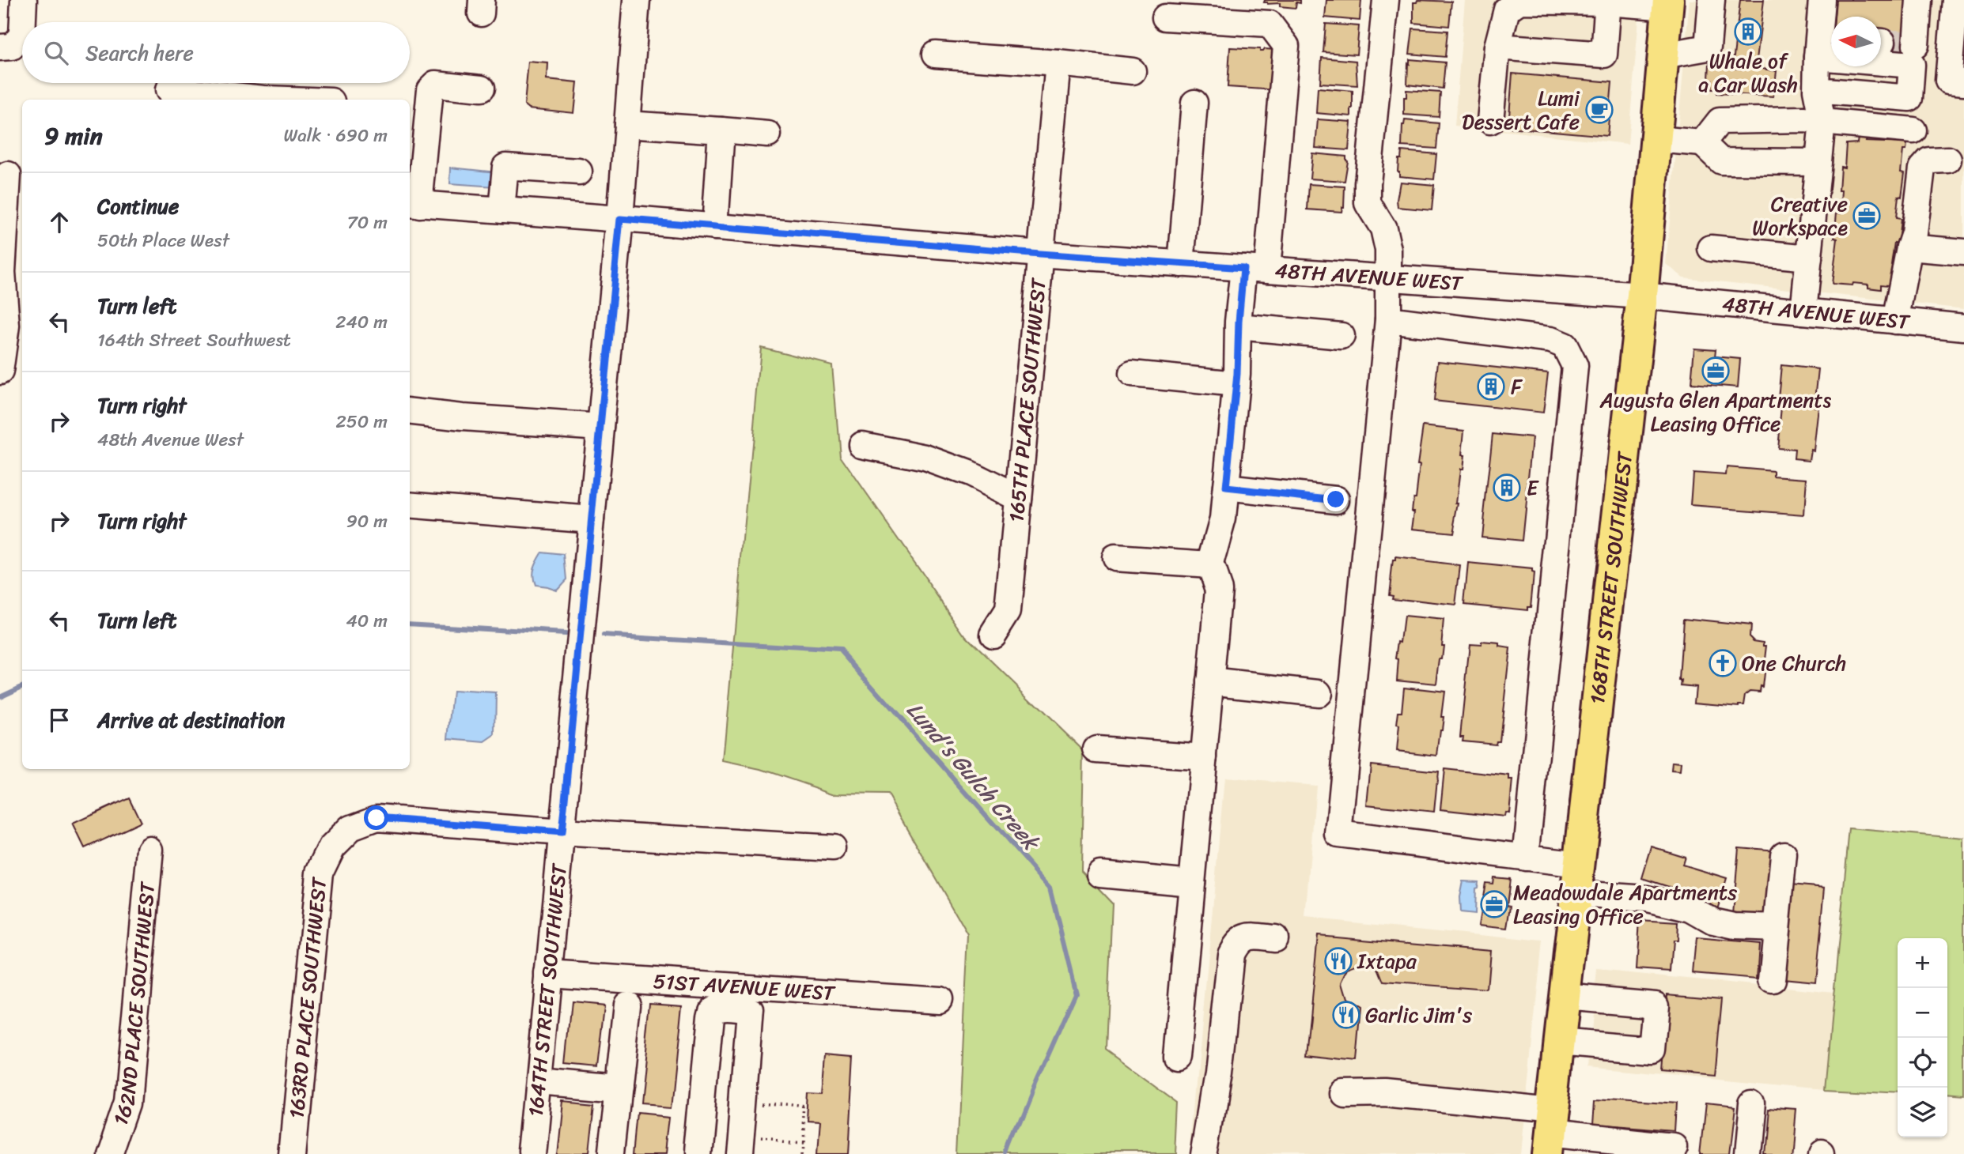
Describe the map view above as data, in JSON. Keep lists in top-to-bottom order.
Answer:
{
  "streets": {
    "main road": ["168TH STREET SOUTHWEST"],
    "street": [
      "48TH AVENUE WEST",
      "165TH PLACE SOUTHWEST",
      "51ST AVENUE WEST",
      "164TH STREET SOUTHWEST",
      "163RD PLACE SOUTHWEST",
      "162ND PLACE SOUTHWEST"
    ]
  },
  "crossings": [
    ["48TH AVENUE WEST", "165TH PLACE SOUTHWEST"],
    ["48TH AVENUE WEST", "168TH STREET SOUTHWEST"],
    ["48TH AVENUE WEST", "164TH STREET SOUTHWEST"],
    ["51ST AVENUE WEST", "164TH STREET SOUTHWEST"],
    ["164TH STREET SOUTHWEST", "163RD PLACE SOUTHWEST"]
  ],
  "water": ["Lund's Gulch Creek"],
  "places": {
    "building": ["Whale of a Car Wash", "F", "E"],
    "cafe": ["Lumi Dessert Cafe"],
    "office": ["Creative Workspace", "Augusta Glen Apartments Leasing Office", "Meadowdale Apartments Leasing Office"],
    "church": ["One Church"],
    "restaurant": ["Ixtapa", "Garlic Jim's"]
  },
  "north": "left",
  "page": {
    "search": "Search here",
    "heading": ["9 min", "Walk · 690 m"],
    "list": [
      ["Continue", "50th Place West", "70 m"],
      ["Turn left", "164th Street Southwest", "240 m"],
      ["Turn right", "48th Avenue West", "250 m"],
      ["Turn right", "90 m"],
      ["Turn left", "40 m"],
      "Arrive at destination"
    ],
    "map_buttons": ["+", "−"]
  }
}
